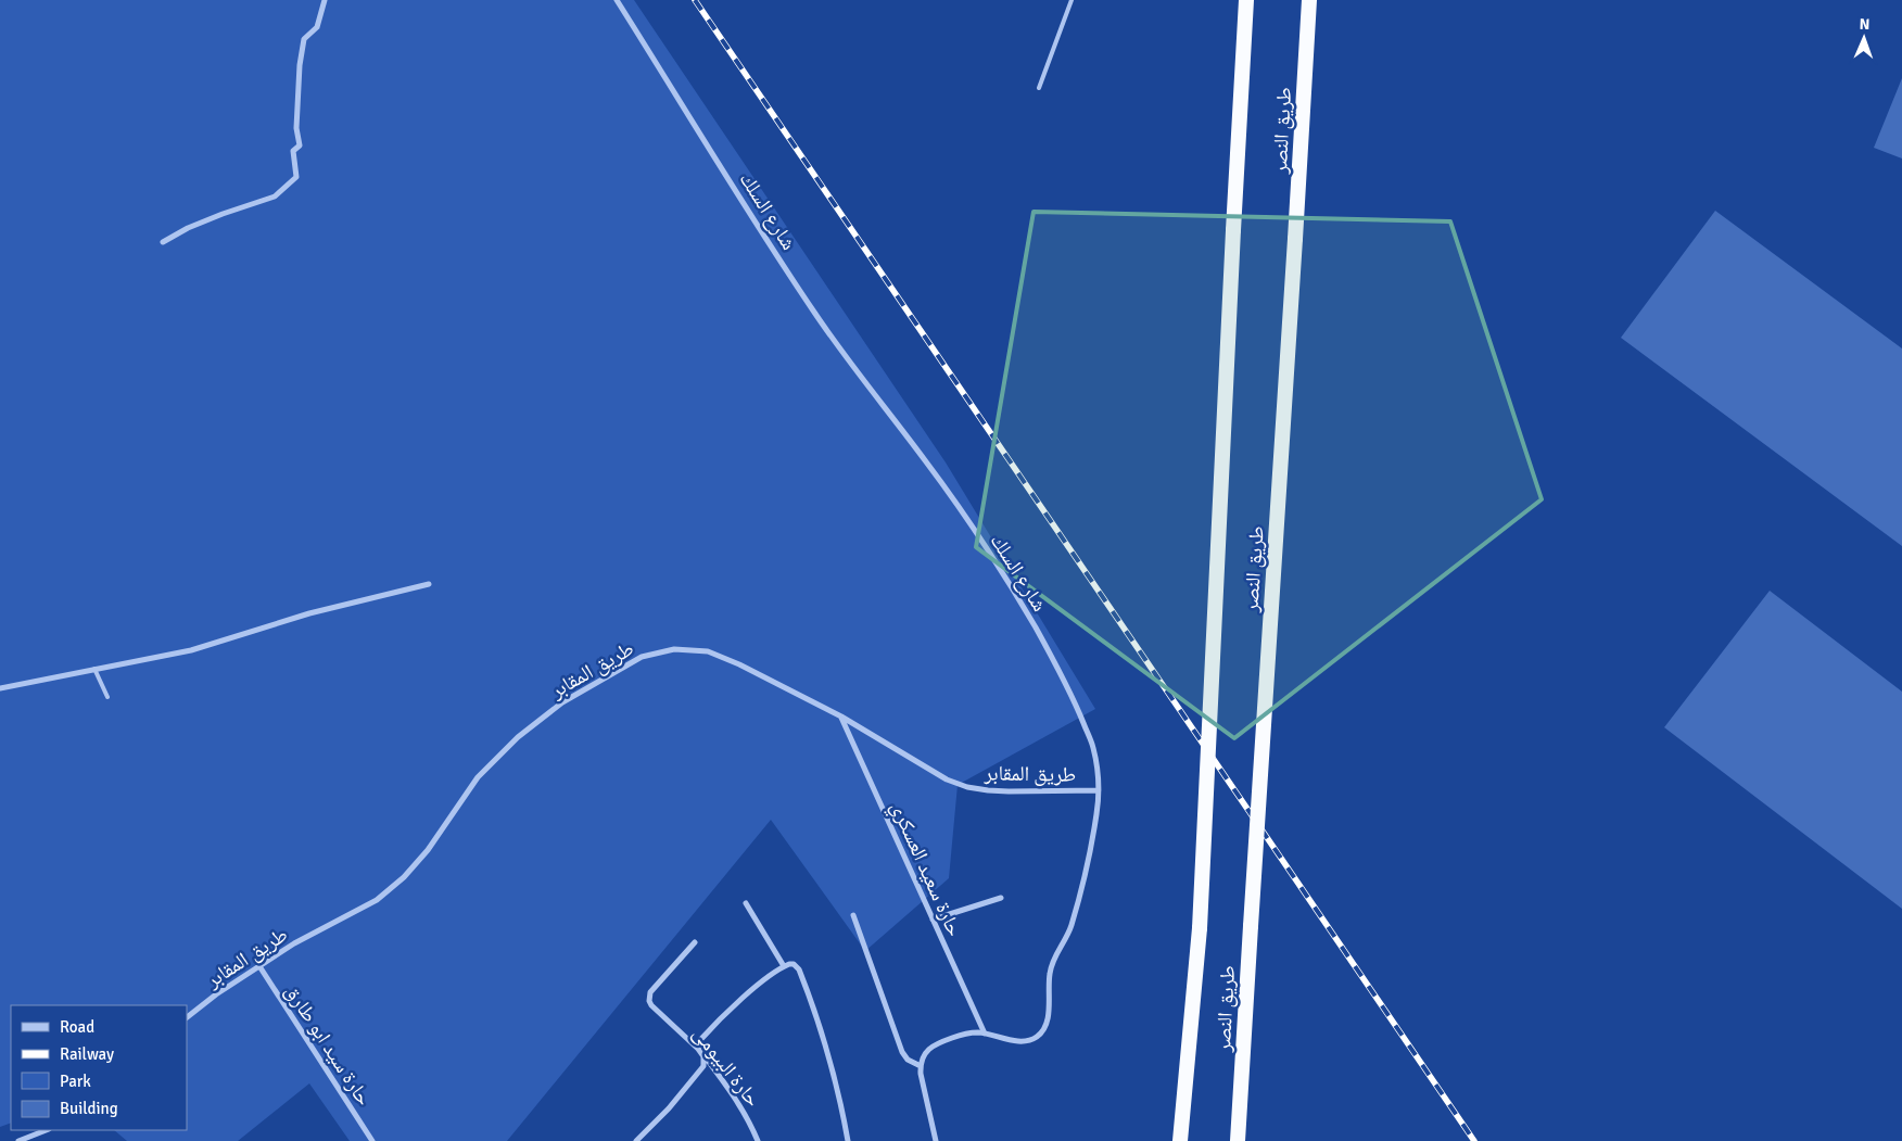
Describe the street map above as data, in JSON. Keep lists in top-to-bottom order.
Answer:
{
  "streets": {
    "highway": ["طريق النصر"],
    "street": [
      "شارع السلك",
      "طريق المقابر",
      "حارة سعيد العسكري",
      "حارة سيد ابو طارق",
      "حارة البيومى"
    ]
  },
  "crossings": [
    ["شارع السلك", "طريق المقابر"],
    ["شارع السلك", "حارة سعيد العسكري"],
    ["طريق المقابر", "حارة سعيد العسكري"],
    ["طريق المقابر", "حارة سيد ابو طارق"]
  ],
  "legend": [
    "Road",
    "Railway",
    "Park",
    "Building"
  ],
  "north": "top"
}
